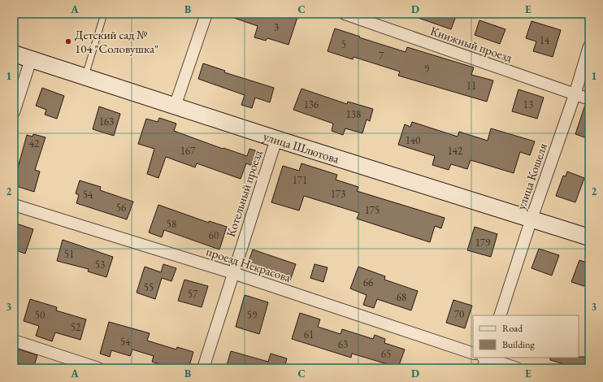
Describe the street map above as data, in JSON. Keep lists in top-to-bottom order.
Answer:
{
  "streets": {
    "main road": ["улица Шлютова"],
    "street": [
      "Книжный проезд",
      "улица Кошеля",
      "Котельный проезд",
      "проезд Некрасова"
    ]
  },
  "crossings": [
    ["Книжный проезд", "улица Кошеля"],
    ["улица Шлютова", "улица Кошеля"],
    ["улица Шлютова", "Котельный проезд"],
    ["Котельный проезд", "проезд Некрасова"]
  ],
  "places": ["Детский сад № 104 \"Соловушка\""],
  "house_numbers": [
    "3",
    "14",
    "5",
    "7",
    "9",
    "11",
    "136",
    "13",
    "138",
    "163",
    "140",
    "42",
    "167",
    "142",
    "171",
    "173",
    "54",
    "56",
    "175",
    "58",
    "60",
    "179",
    "51",
    "53",
    "66",
    "55",
    "57",
    "68",
    "70",
    "50",
    "59",
    "52",
    "61",
    "54",
    "63",
    "65"
  ],
  "legend": ["Road", "Building"],
  "grid": {
    "columns": [
      "A",
      "B",
      "C",
      "D",
      "E"
    ],
    "rows": ["1", "2", "3"]
  }
}
